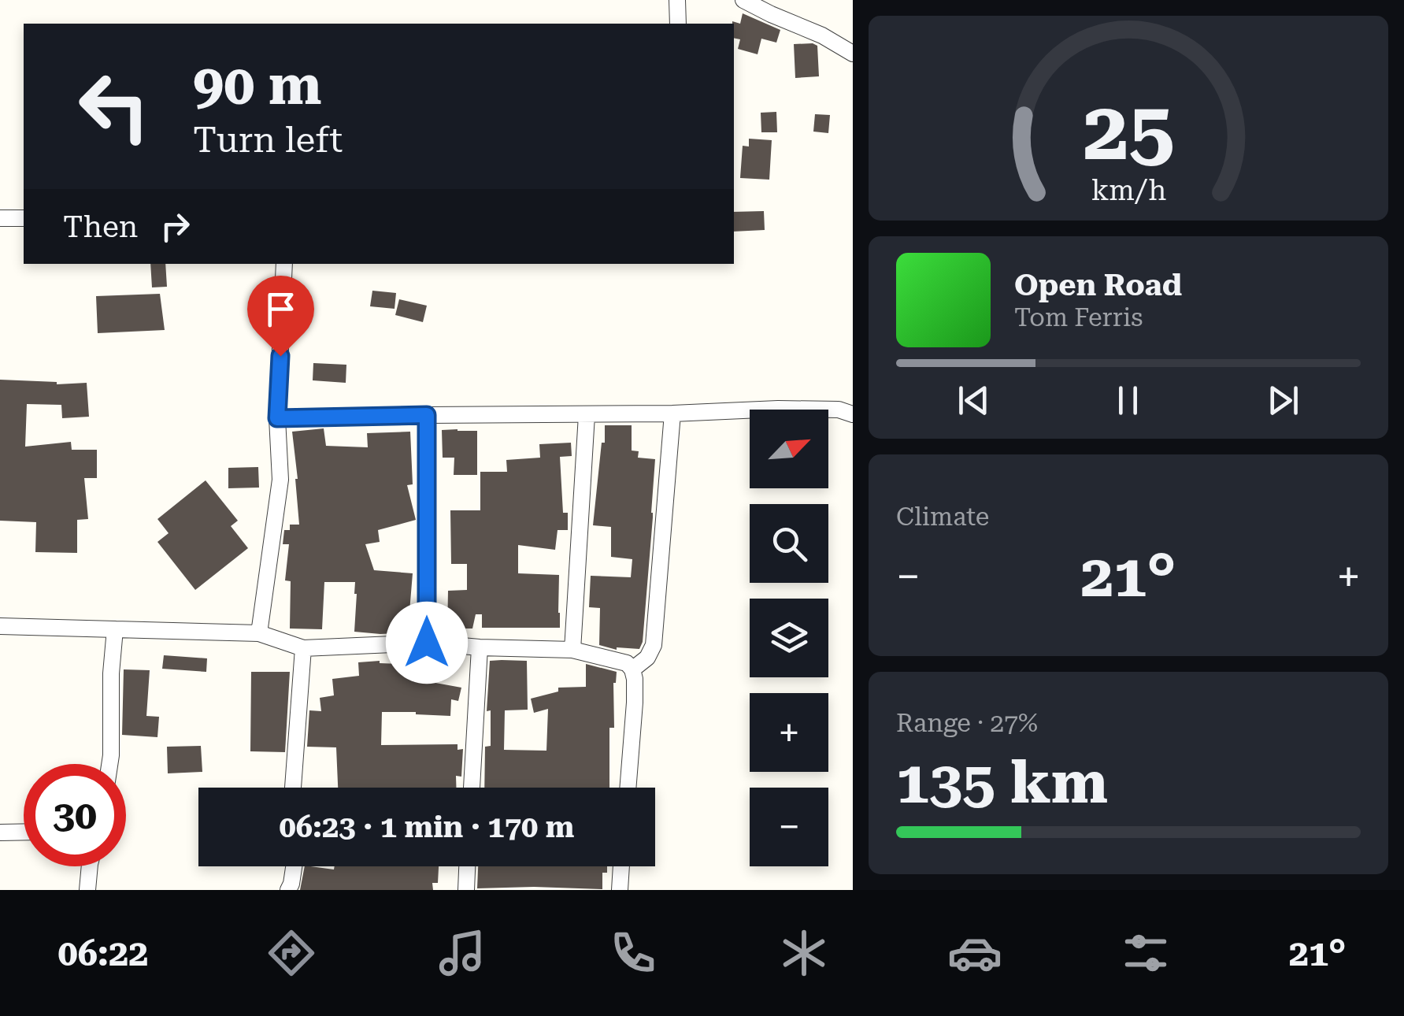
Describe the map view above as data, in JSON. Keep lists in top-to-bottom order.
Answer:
{
  "north": "top right",
  "page": {
    "turn": ["90 m", "Turn left"],
    "then": "Then",
    "song": ["Open Road", "Tom Ferris"],
    "map_buttons": ["+", "−"],
    "tile": [
      "Climate",
      ["Range · 27%", "135 km"]
    ],
    "heat": ["−", "21°", "+"],
    "limit": "30",
    "trip": "06:23 · 1 min · 170 m",
    "tabs": ["06:22", "21°"],
    "gauge": ["25", "km/h"]
  }
}
